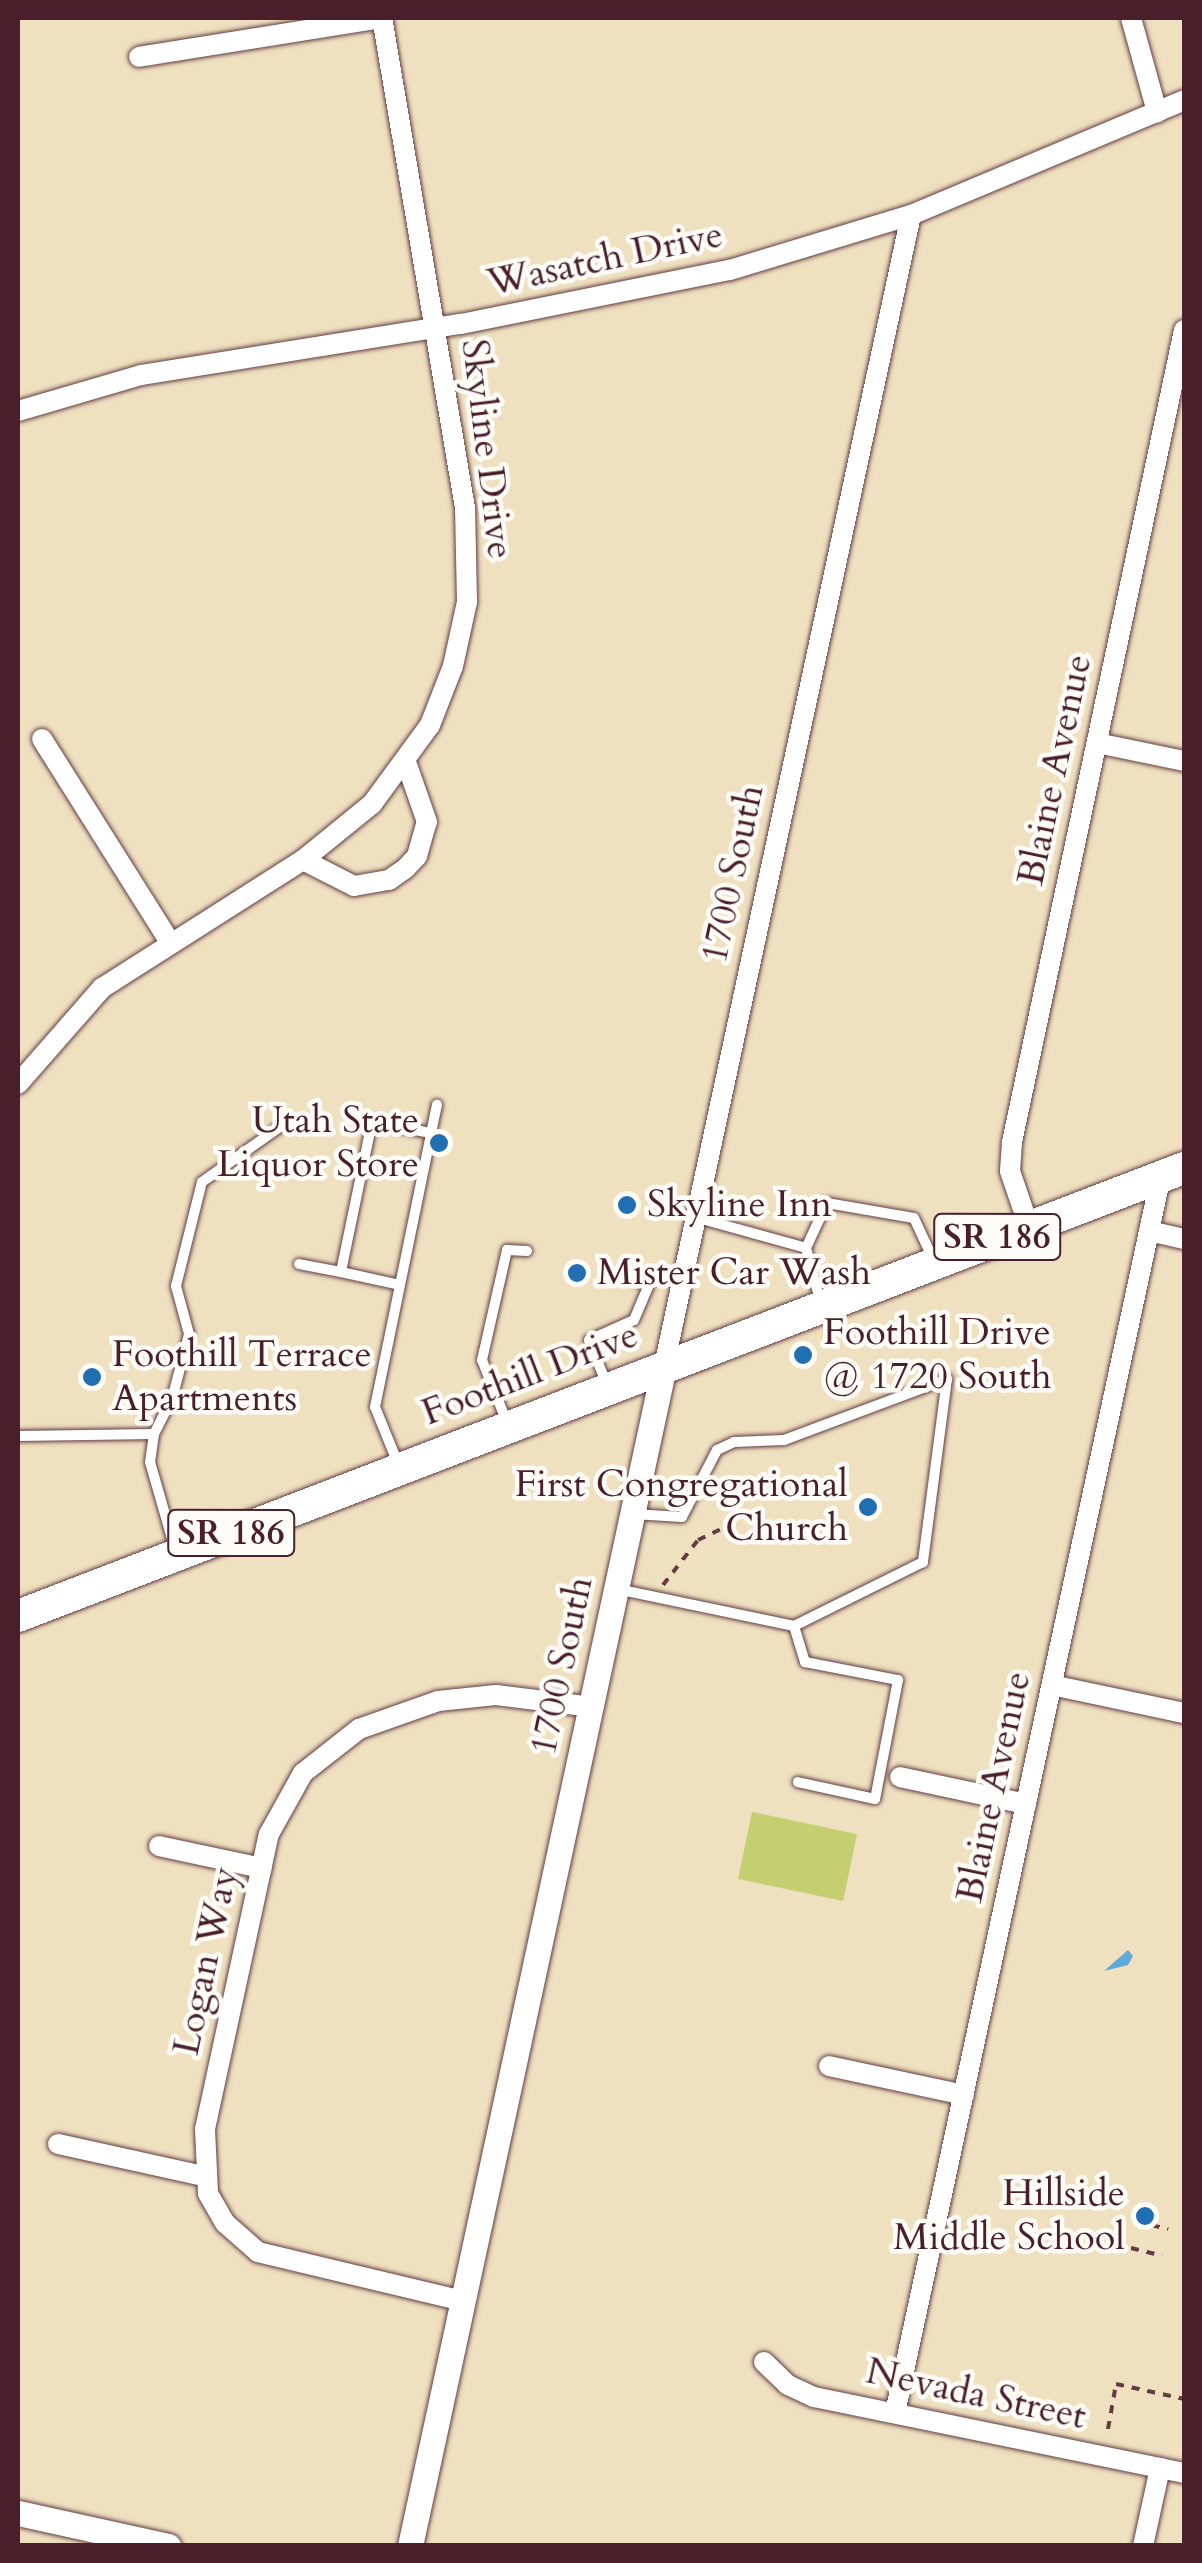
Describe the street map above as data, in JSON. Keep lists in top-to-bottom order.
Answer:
{
  "streets": {
    "main road": ["SR 186", "Foothill Drive"],
    "street": [
      "Wasatch Drive",
      "Skyline Drive",
      "Blaine Avenue",
      "1700 South",
      "Logan Way",
      "Nevada Street"
    ]
  },
  "crossings": [
    ["Wasatch Drive", "Skyline Drive"],
    ["Wasatch Drive", "1700 South"],
    ["Blaine Avenue", "Foothill Drive"],
    ["Blaine Avenue", "Nevada Street"],
    ["1700 South", "Foothill Drive"],
    ["1700 South", "Logan Way"]
  ],
  "places": [
    "Utah State Liquor Store",
    "Skyline Inn",
    "Mister Car Wash",
    "Foothill Drive @ 1720 South",
    "Foothill Terrace Apartments",
    "First Congregational Church",
    "Hillside Middle School"
  ]
}
